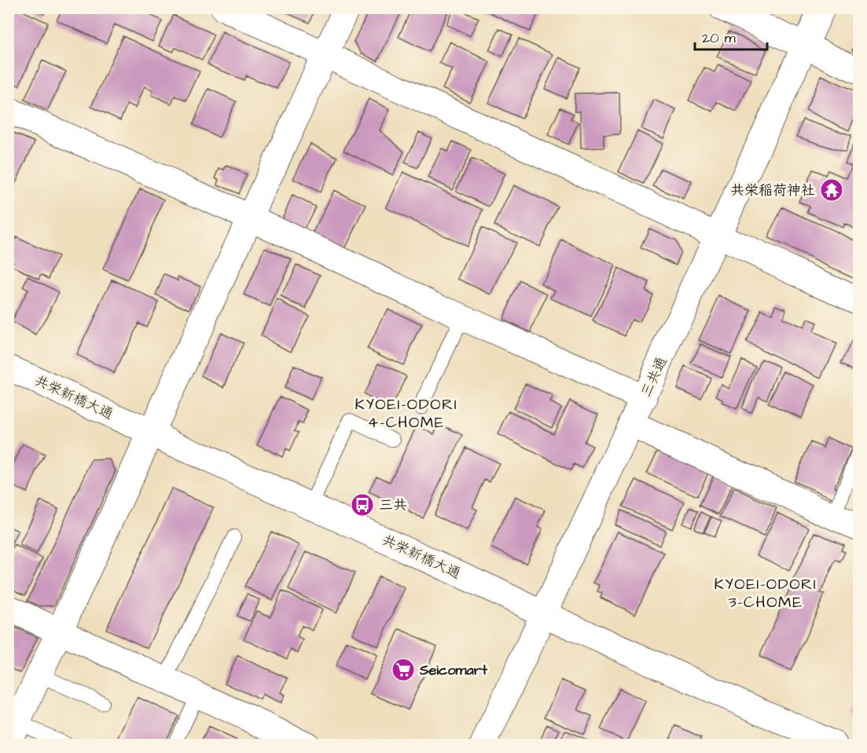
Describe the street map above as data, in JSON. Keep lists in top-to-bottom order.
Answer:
{
  "streets": {
    "street": ["三共通", "共栄新橋大通"]
  },
  "crossings": [
    ["三共通", "共栄新橋大通"]
  ],
  "districts": ["KYOEI-ODORI 4-CHOME", "KYOEI-ODORI 3-CHOME"],
  "places": {
    "temple": ["共栄稲荷神社"],
    "bus stop": ["三共"],
    "supermarket": ["Seicomart"]
  },
  "scale_bar": "20 m"
}
